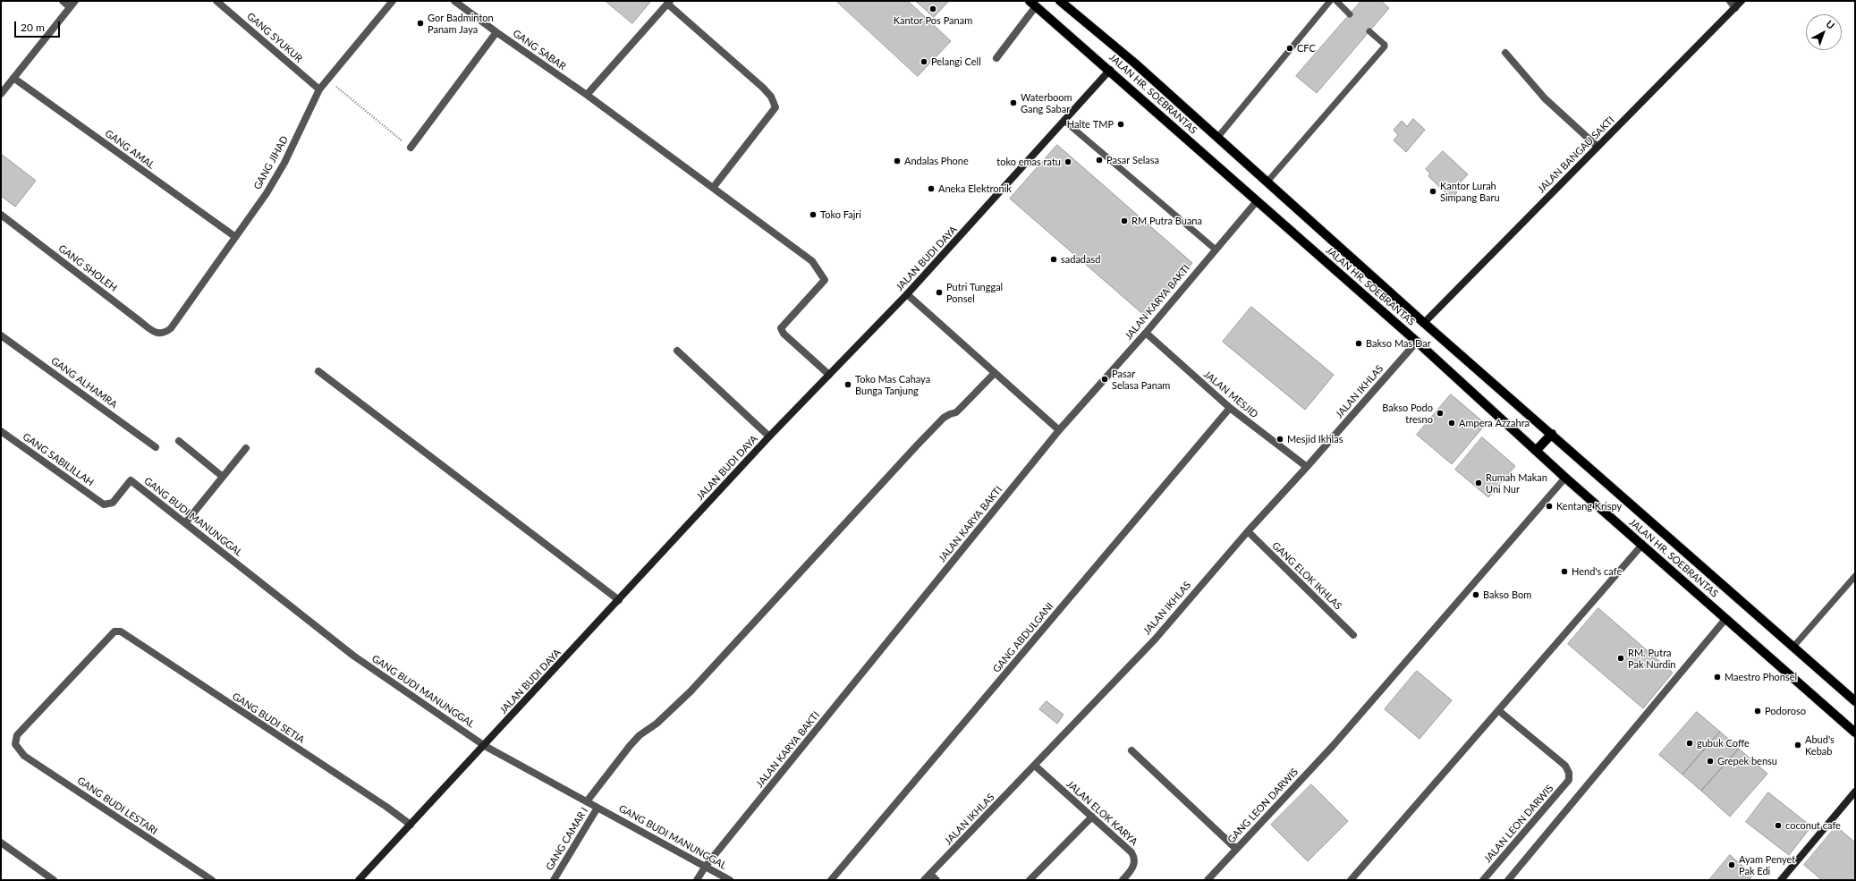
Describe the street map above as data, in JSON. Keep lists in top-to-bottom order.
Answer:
{
  "streets": {
    "main road": ["JALAN HR. SOEBRANTAS"],
    "street": [
      "GANG SYUKUR",
      "GANG SABAR",
      "GANG AMAL",
      "JALAN BANGAU SAKTI",
      "GANG JIHAD",
      "JALAN BUDI DAYA",
      "GANG SHOLEH",
      "JALAN KARYA BAKTI",
      "GANG ALHAMRA",
      "JALAN IKHLAS",
      "JALAN MESJID",
      "GANG SABILILLAH",
      "GANG BUDI MANUNGGAL",
      "GANG ELOK IKHLAS",
      "GANG ABDULGANI",
      "GANG BUDI SETIA",
      "GANG BUDI LESTARI",
      "GANG LEON DARWIS",
      "JALAN ELOK KARYA",
      "JALAN LEON DARWIS",
      "GANG CAMAR I"
    ]
  },
  "crossings": [
    ["GANG SYUKUR", "GANG JIHAD"],
    ["GANG SABAR", "JALAN BUDI DAYA"],
    ["JALAN HR. SOEBRANTAS", "JALAN BANGAU SAKTI"],
    ["JALAN HR. SOEBRANTAS", "JALAN BUDI DAYA"],
    ["JALAN HR. SOEBRANTAS", "JALAN KARYA BAKTI"],
    ["JALAN HR. SOEBRANTAS", "JALAN IKHLAS"],
    ["JALAN HR. SOEBRANTAS", "GANG LEON DARWIS"],
    ["GANG AMAL", "GANG JIHAD"],
    ["GANG JIHAD", "GANG SHOLEH"],
    ["JALAN BUDI DAYA", "GANG BUDI MANUNGGAL"],
    ["JALAN BUDI DAYA", "GANG BUDI SETIA"],
    ["JALAN KARYA BAKTI", "JALAN MESJID"],
    ["JALAN KARYA BAKTI", "GANG BUDI MANUNGGAL"],
    ["JALAN IKHLAS", "JALAN MESJID"],
    ["JALAN IKHLAS", "GANG ELOK IKHLAS"],
    ["JALAN IKHLAS", "JALAN ELOK KARYA"],
    ["JALAN MESJID", "GANG ABDULGANI"],
    ["GANG SABILILLAH", "GANG BUDI MANUNGGAL"],
    ["GANG BUDI MANUNGGAL", "GANG CAMAR I"],
    ["GANG BUDI SETIA", "GANG BUDI LESTARI"]
  ],
  "places": [
    "Kantor Pos Panam",
    "Gor Badminton Panam Jaya",
    "CFC",
    "Pelangi Cell",
    "Waterboom Gang Sabar",
    "Halte TMP",
    "Pasar Selasa",
    "Andalas Phone",
    "toko emas ratu",
    "Aneka Elektronik",
    "Kantor Lurah Simpang Baru",
    "Toko Fajri",
    "RM Putra Buana",
    "sadadasd",
    "Putri Tunggal Ponsel",
    "Bakso Mas Dar",
    "Pasar Selasa Panam",
    "Toko Mas Cahaya Bunga Tanjung",
    "Bakso Podo tresno",
    "Ampera Azzahra",
    "Mesjid Ikhlas",
    "Rumah Makan Uni Nur",
    "Kentang Krispy",
    "Hend's cafe",
    "Bakso Bom",
    "RM. Putra Pak Nurdin",
    "Maestro Phonsel",
    "Podoroso",
    "gubuk Coffe",
    "Abud's Kebab",
    "Grepek bensu",
    "coconut cafe",
    "Ayam Penyet Pak Edi"
  ],
  "scale_bar": "20 m",
  "north": "top right"
}
